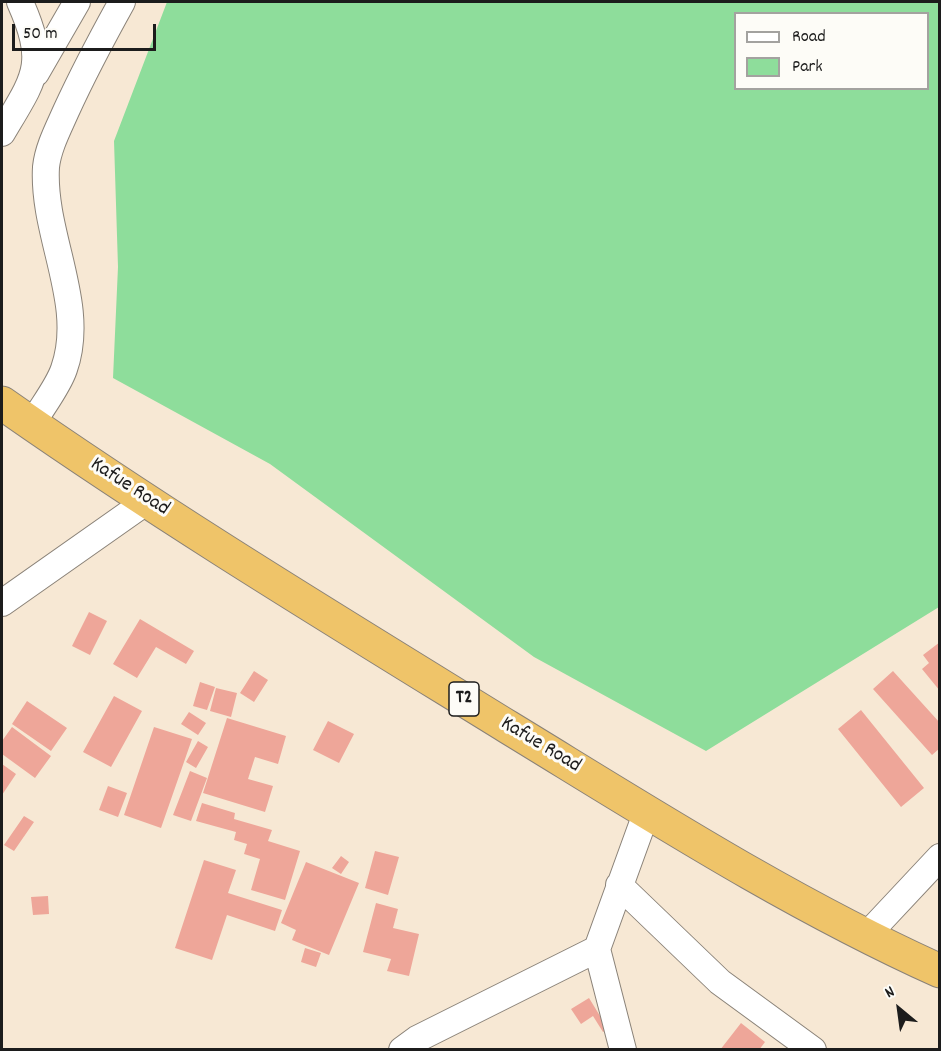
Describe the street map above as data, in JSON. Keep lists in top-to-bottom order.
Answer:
{
  "streets": {
    "highway": ["Kafue Road", "T2"]
  },
  "legend": ["Road", "Park"],
  "scale_bar": "50 m",
  "north": "top left"
}
